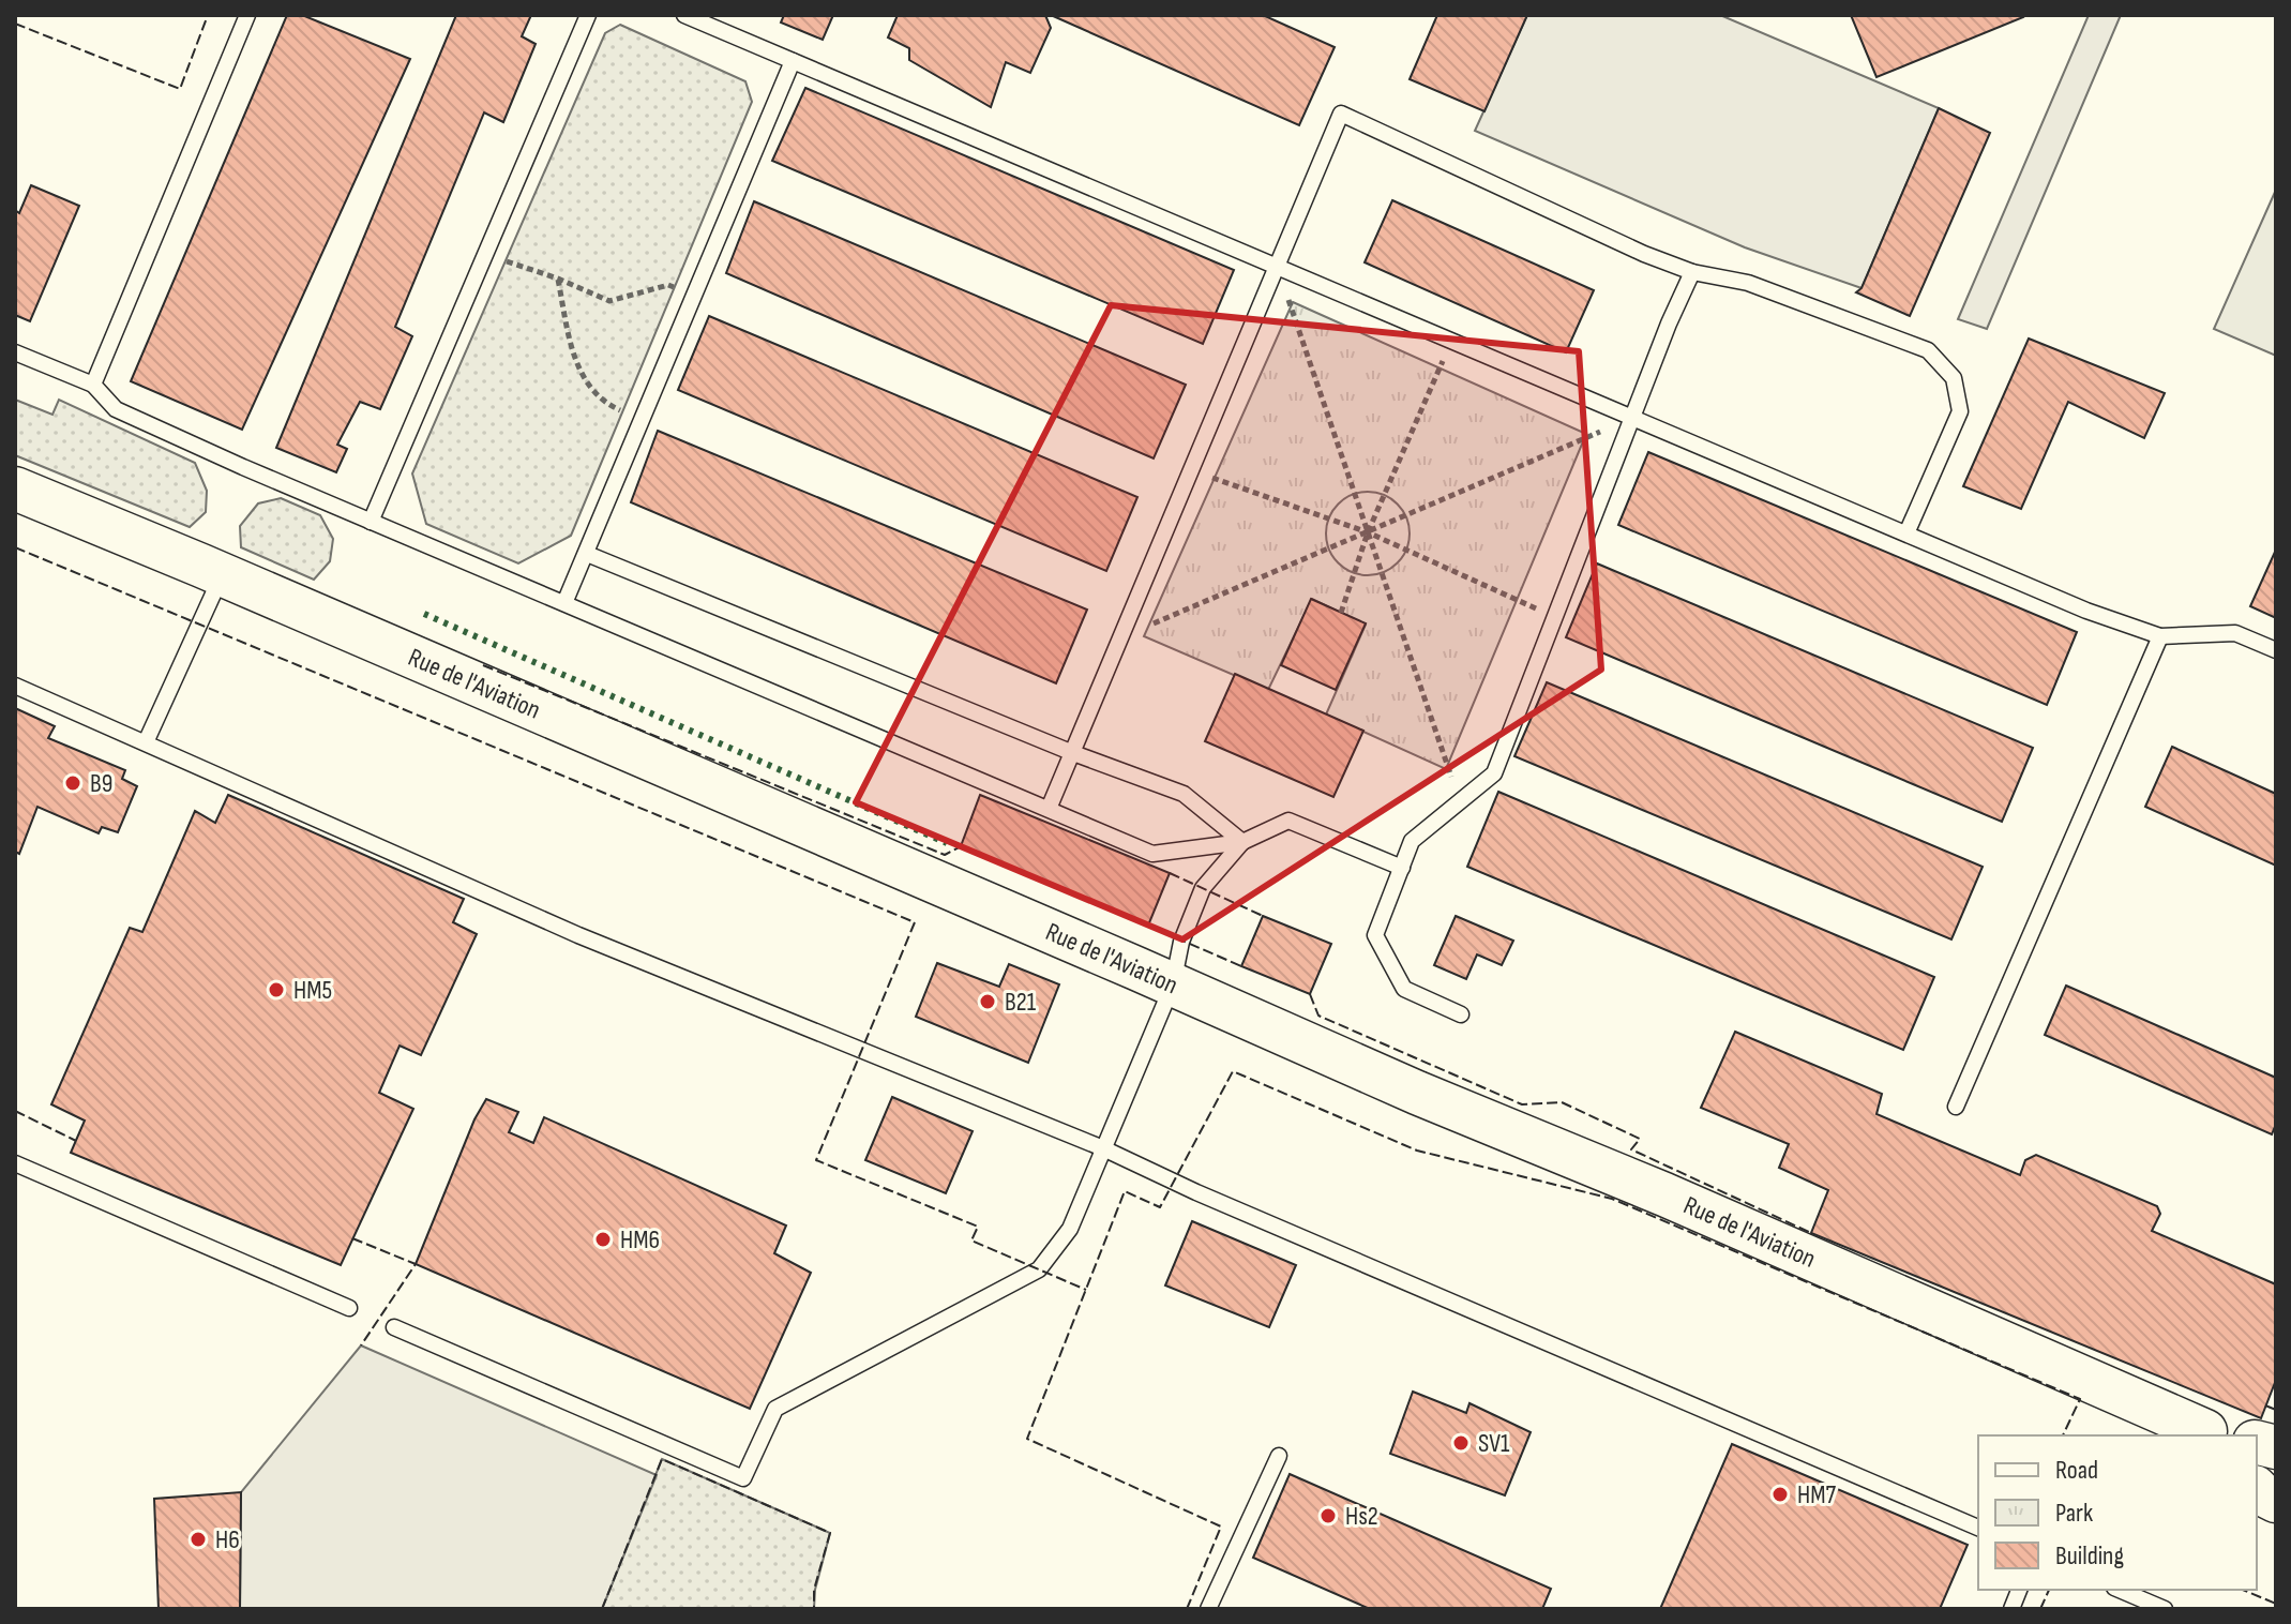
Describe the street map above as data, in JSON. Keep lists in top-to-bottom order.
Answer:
{
  "streets": {
    "street": ["Rue de l'Aviation"]
  },
  "places": [
    "B9",
    "HM5",
    "B21",
    "HM6",
    "SV1",
    "HM7",
    "Hs2",
    "H6"
  ],
  "legend": ["Road", "Park", "Building"]
}
